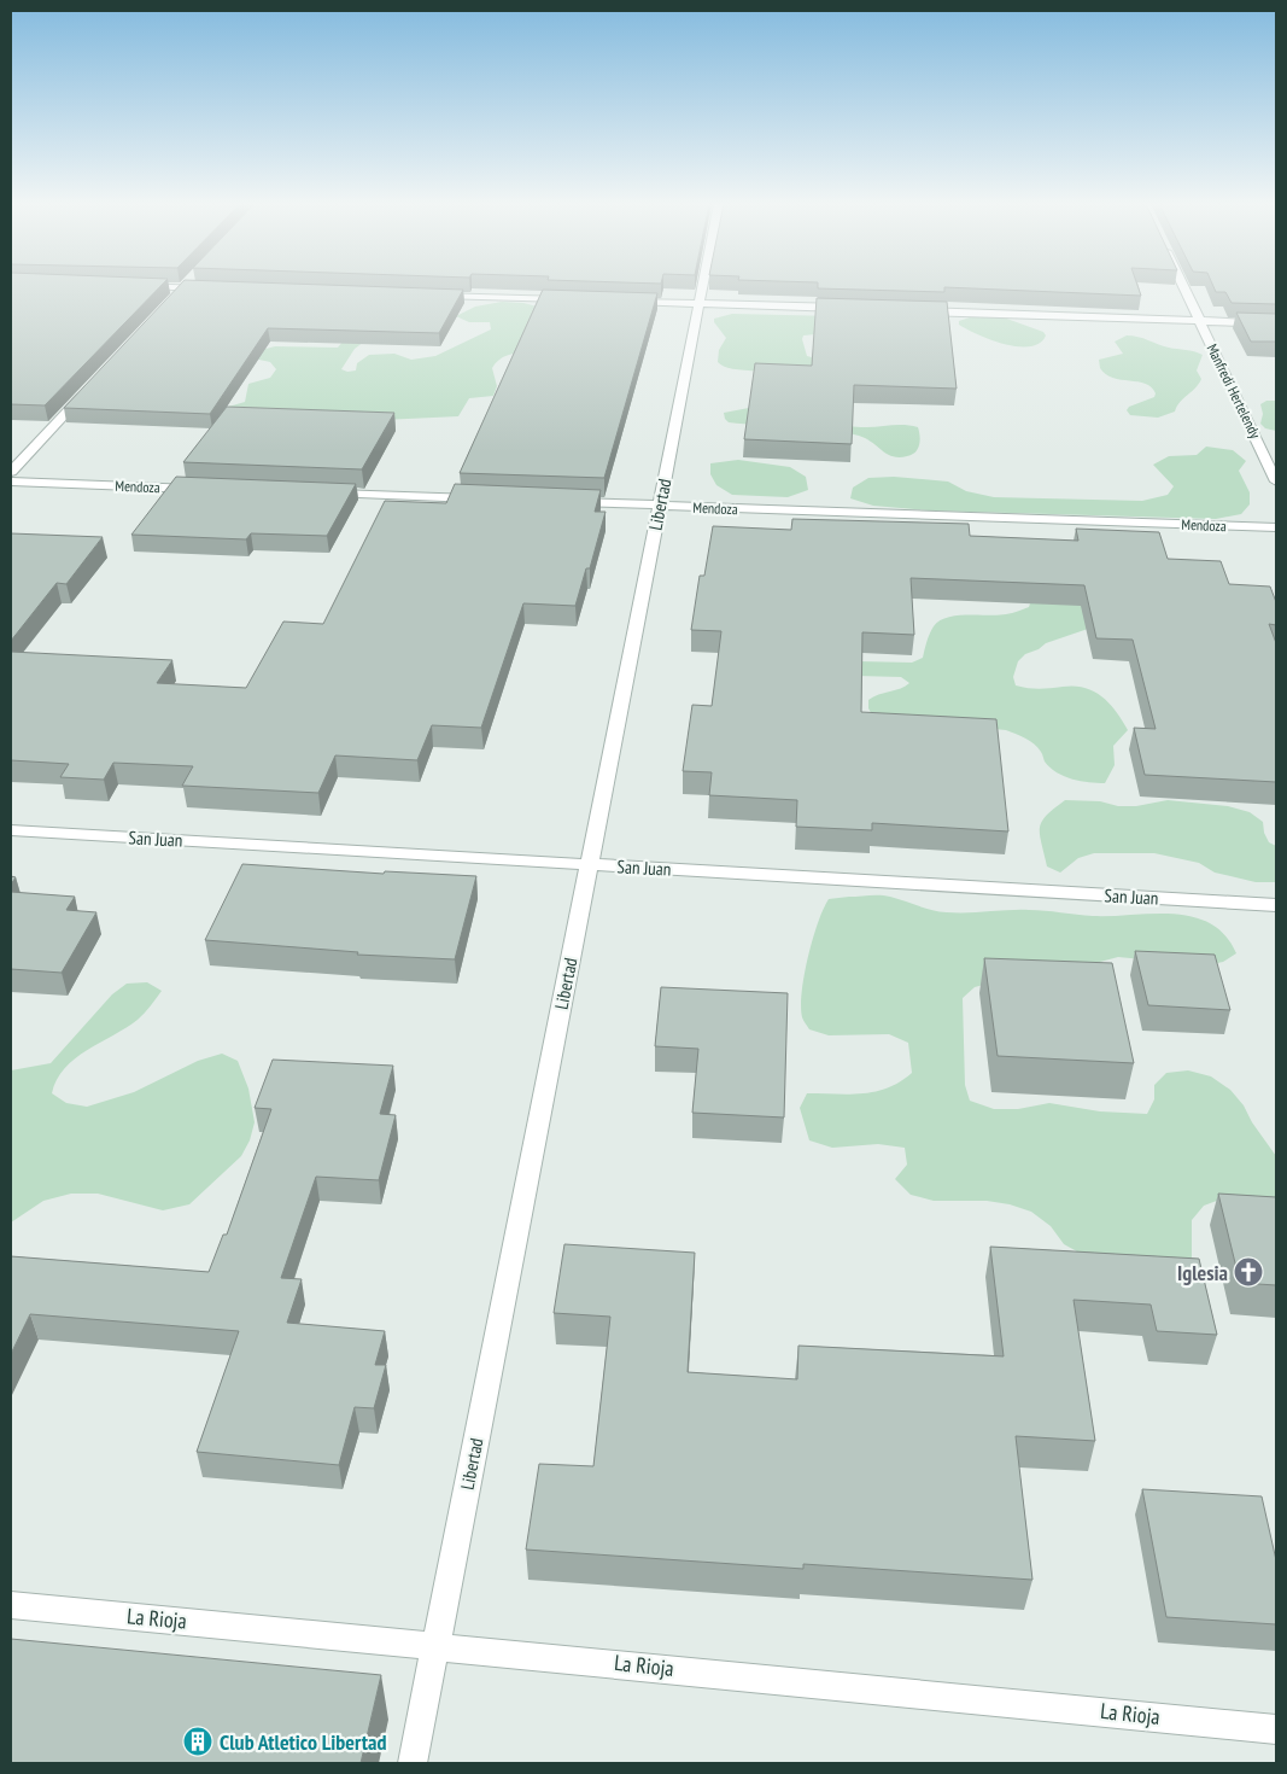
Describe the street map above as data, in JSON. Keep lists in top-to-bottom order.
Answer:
{
  "streets": {
    "street": [
      "Manfredi Hertelendy",
      "Mendoza",
      "Libertad",
      "San Juan",
      "La Rioja"
    ]
  },
  "crossings": [
    ["Mendoza", "Libertad"],
    ["Libertad", "San Juan"],
    ["Libertad", "La Rioja"]
  ],
  "places": {
    "church": ["Iglesia"],
    "building": ["Club Atletico Libertad"]
  }
}
